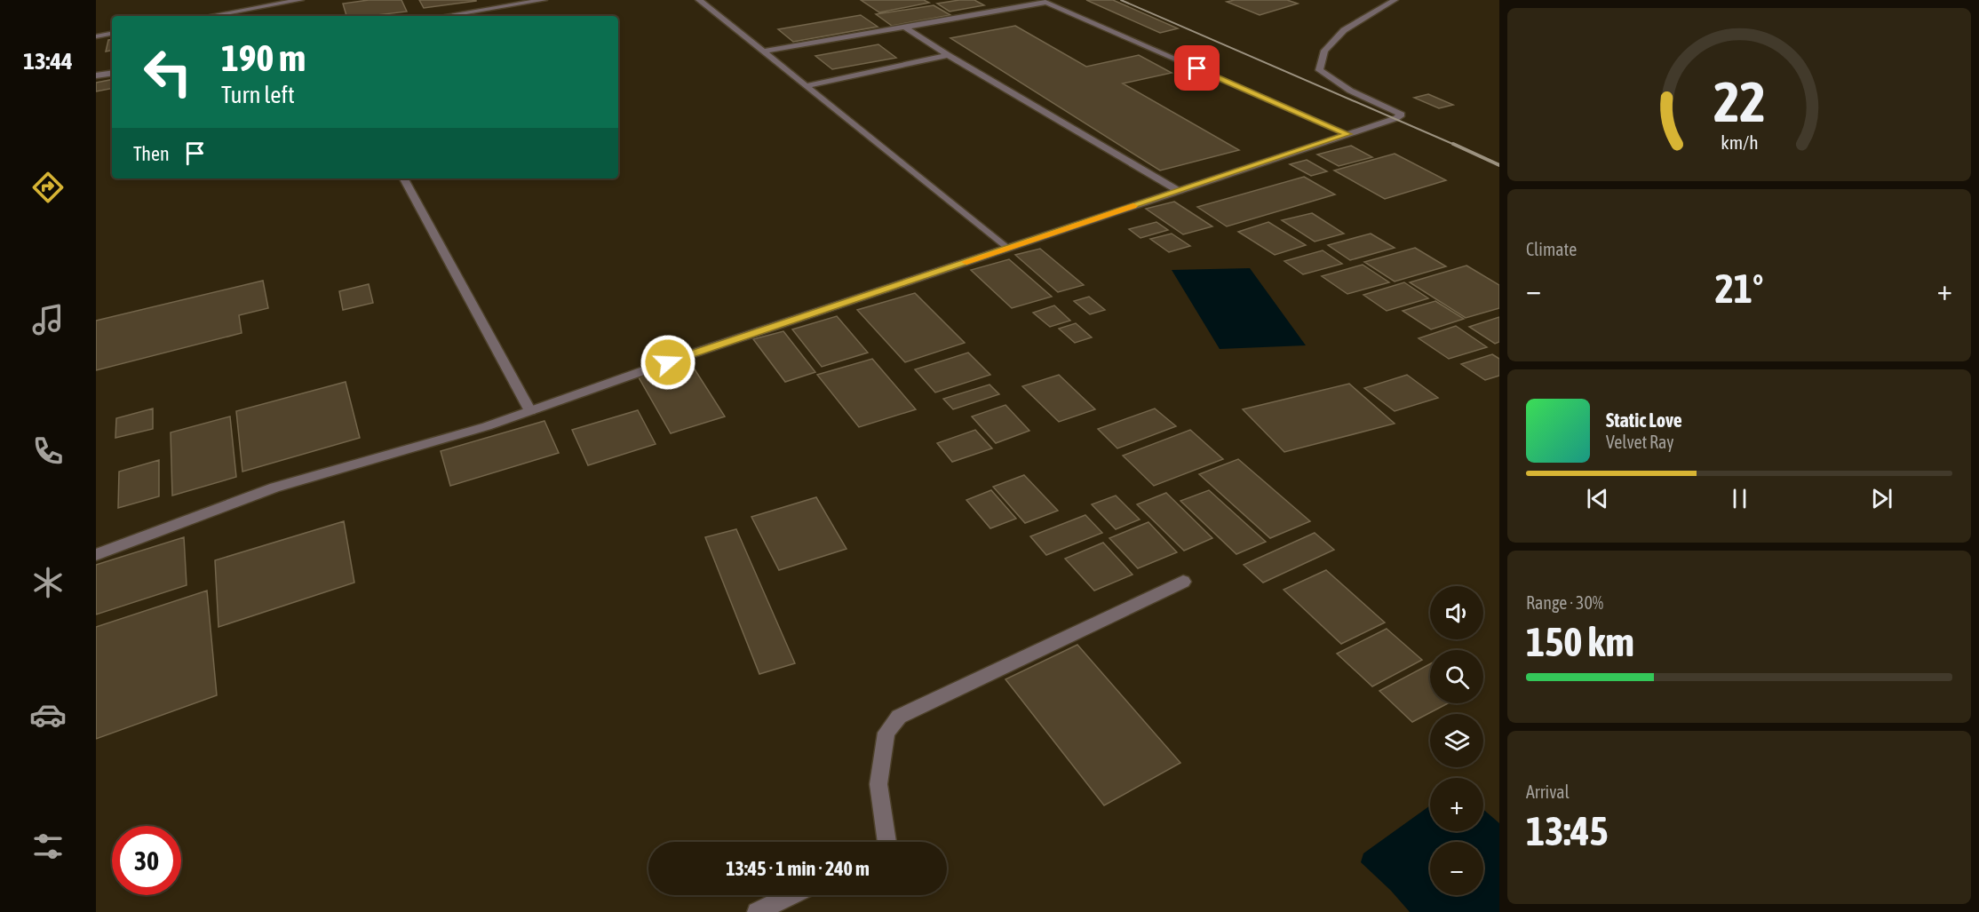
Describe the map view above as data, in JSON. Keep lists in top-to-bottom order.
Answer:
{
  "page": {
    "tabs": "13:44",
    "turn": ["190 m", "Turn left"],
    "then": "Then",
    "tile": [
      "Climate",
      ["Range · 30%", "150 km"],
      ["Arrival", "13:45"]
    ],
    "heat": ["−", "21°", "+"],
    "song": ["Static Love", "Velvet Ray"],
    "map_buttons": ["+", "−"],
    "limit": "30",
    "trip": "13:45 · 1 min · 240 m",
    "gauge": ["22", "km/h"]
  }
}
